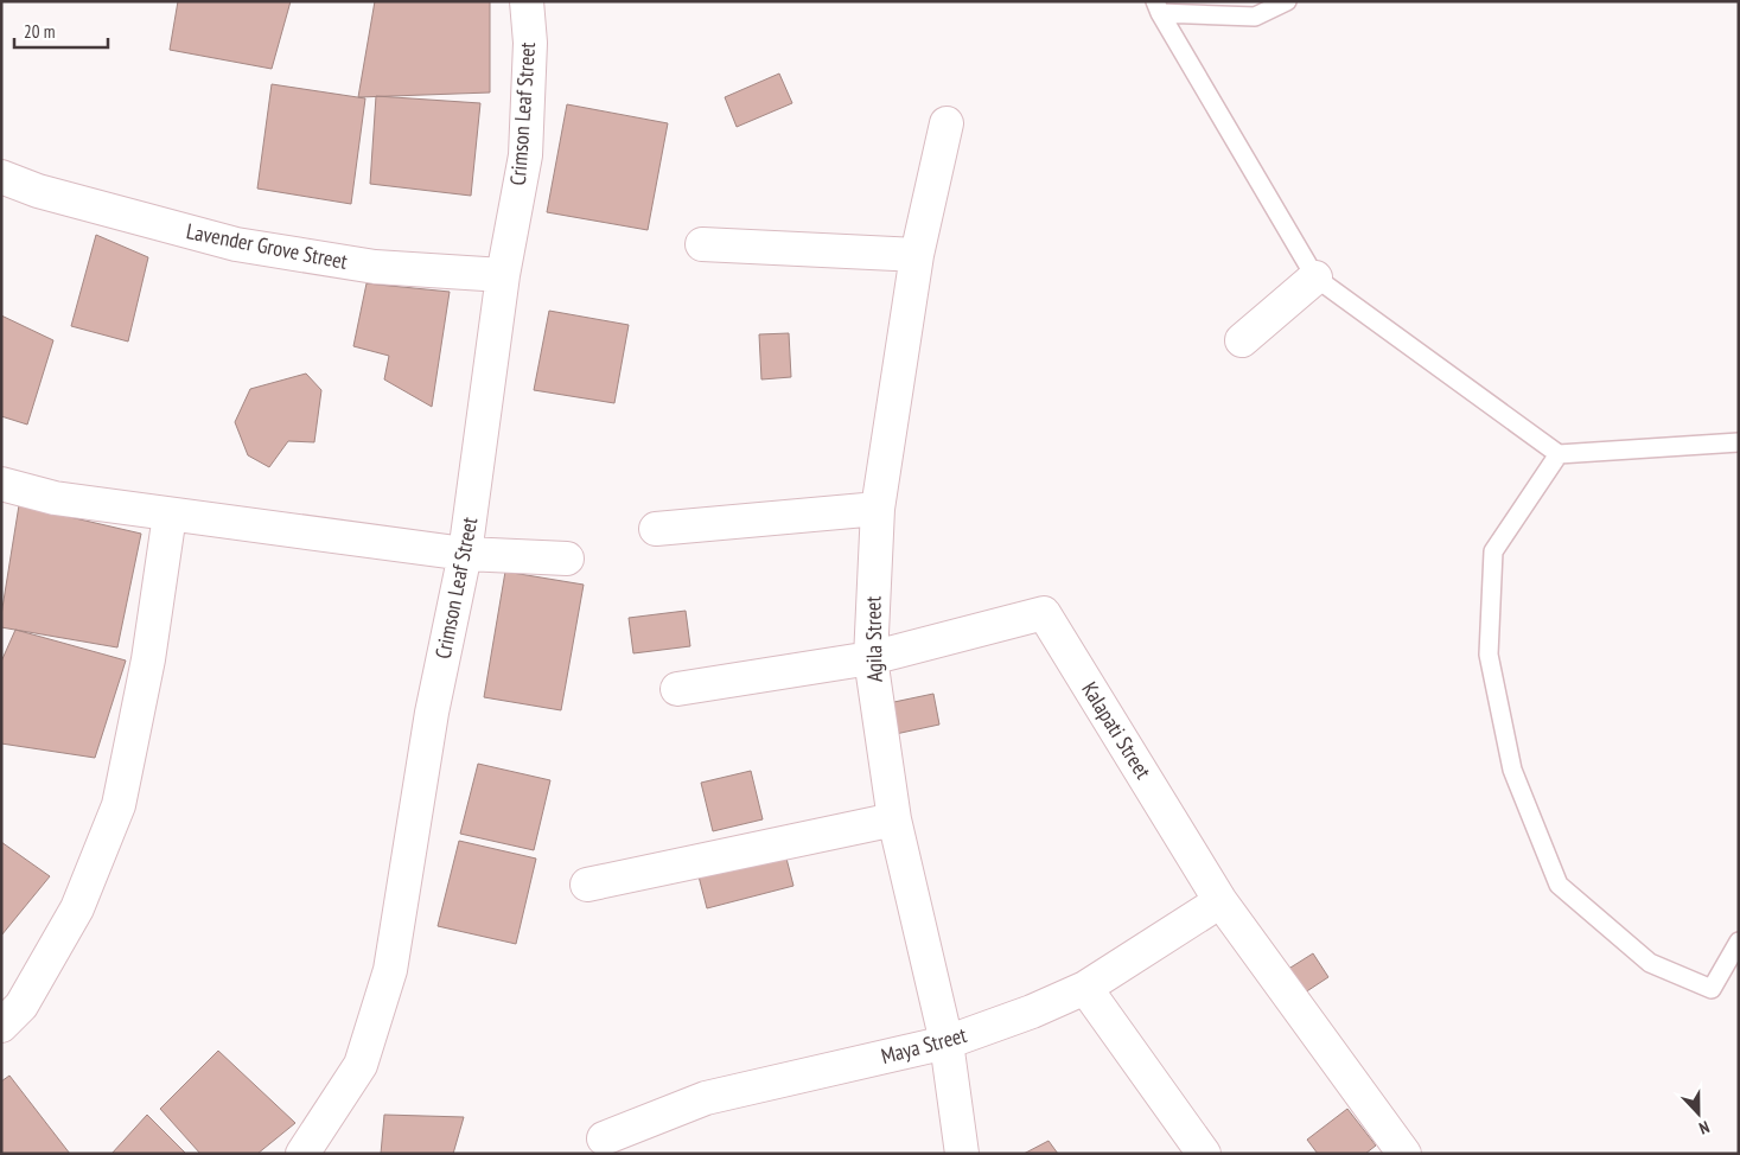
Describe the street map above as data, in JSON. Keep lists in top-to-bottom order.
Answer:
{
  "streets": {
    "street": [
      "Crimson Leaf Street",
      "Lavender Grove Street",
      "Agila Street",
      "Kalapati Street",
      "Maya Street"
    ]
  },
  "crossings": [
    ["Crimson Leaf Street", "Lavender Grove Street"],
    ["Agila Street", "Kalapati Street"],
    ["Agila Street", "Maya Street"],
    ["Kalapati Street", "Maya Street"]
  ],
  "scale_bar": "20 m",
  "north": "bottom"
}
